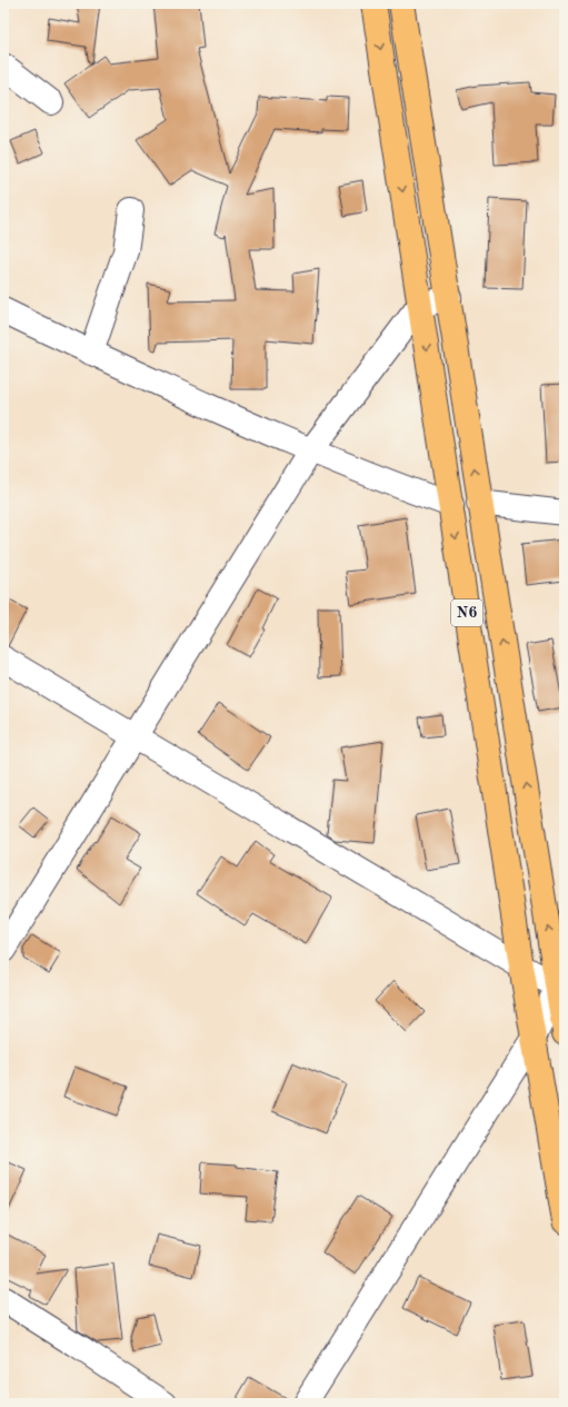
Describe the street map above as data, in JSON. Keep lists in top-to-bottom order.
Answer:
{
  "streets": {
    "highway": ["N6"]
  }
}
